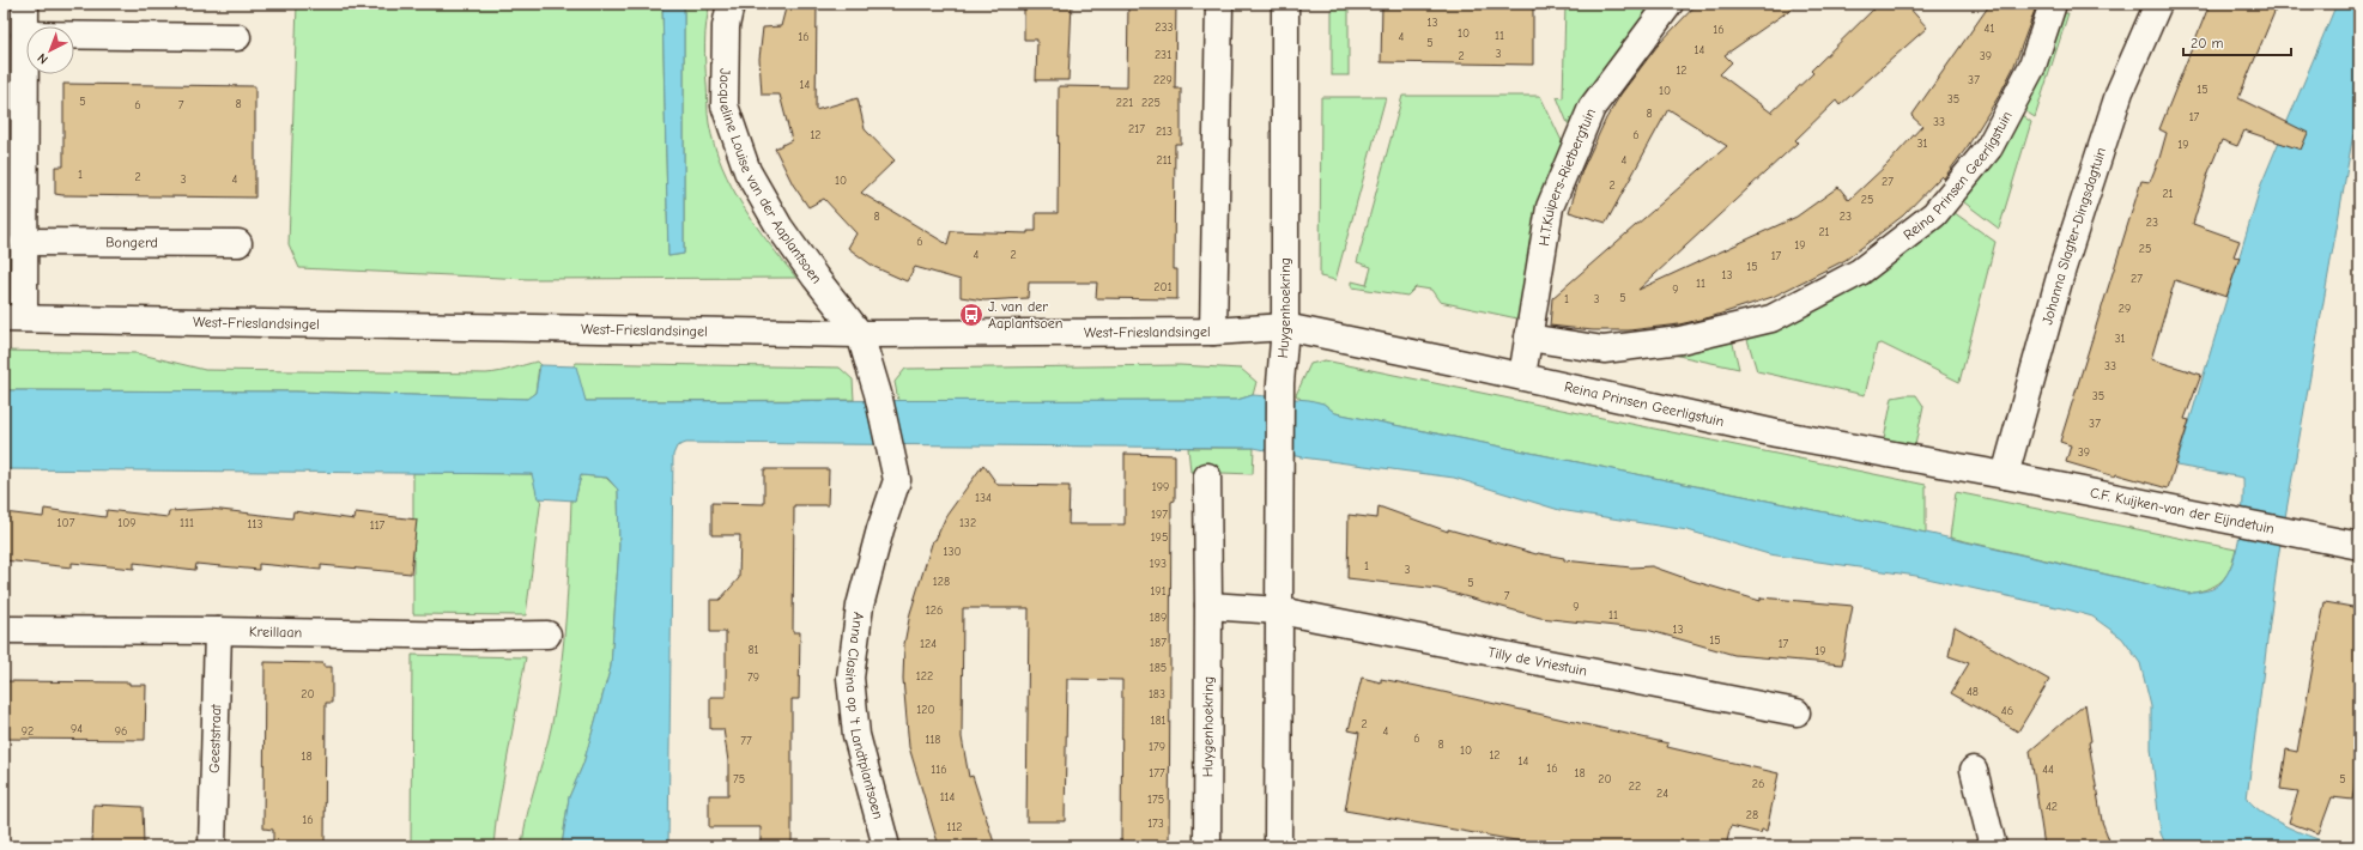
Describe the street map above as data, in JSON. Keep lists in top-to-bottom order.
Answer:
{
  "streets": {
    "street": [
      "Reina Prinsen Geerligstuin",
      "Jacqueline Louise van der Aaplantsoen",
      "H.T.Kuipers-Rietbergtuin",
      "Johanna Slagter-Dingsdagtuin",
      "Bongerd",
      "Huygenhoekring",
      "West-Frieslandsingel",
      "C.F. Kuijken-van der Eijndetuin",
      "Kreillaan",
      "Tilly de Vriestuin",
      "Anna Clasina op 't Landtplantsoen",
      "Geeststraat"
    ]
  },
  "crossings": [
    ["Reina Prinsen Geerligstuin", "H.T.Kuipers-Rietbergtuin"],
    ["Reina Prinsen Geerligstuin", "Johanna Slagter-Dingsdagtuin"],
    ["Reina Prinsen Geerligstuin", "Huygenhoekring"],
    ["Reina Prinsen Geerligstuin", "West-Frieslandsingel"],
    ["Reina Prinsen Geerligstuin", "C.F. Kuijken-van der Eijndetuin"],
    ["Jacqueline Louise van der Aaplantsoen", "West-Frieslandsingel"],
    ["Jacqueline Louise van der Aaplantsoen", "Anna Clasina op 't Landtplantsoen"],
    ["Johanna Slagter-Dingsdagtuin", "C.F. Kuijken-van der Eijndetuin"],
    ["Huygenhoekring", "West-Frieslandsingel"],
    ["Huygenhoekring", "Tilly de Vriestuin"],
    ["West-Frieslandsingel", "Anna Clasina op 't Landtplantsoen"],
    ["Kreillaan", "Geeststraat"]
  ],
  "places": {
    "bus stop": ["J. van der Aaplantsoen"]
  },
  "house_numbers": [
    "13",
    "233",
    "41",
    "16",
    "10",
    "11",
    "16",
    "4",
    "5",
    "14",
    "3",
    "231",
    "2",
    "39",
    "12",
    "229",
    "37",
    "14",
    "15",
    "10",
    "35",
    "5",
    "221",
    "225",
    "8",
    "6",
    "7",
    "8",
    "17",
    "33",
    "217",
    "213",
    "12",
    "6",
    "31",
    "19",
    "211",
    "4",
    "1",
    "2",
    "3",
    "4",
    "10",
    "27",
    "2",
    "21",
    "25",
    "8",
    "23",
    "23",
    "21",
    "6",
    "19",
    "25",
    "4",
    "2",
    "17",
    "15",
    "13",
    "27",
    "11",
    "201",
    "9",
    "5",
    "1",
    "3",
    "29",
    "31",
    "33",
    "35",
    "37",
    "39",
    "199",
    "134",
    "197",
    "107",
    "109",
    "111",
    "132",
    "113",
    "117",
    "195",
    "130",
    "193",
    "1",
    "3",
    "128",
    "5",
    "191",
    "7",
    "9",
    "126",
    "11",
    "189",
    "13",
    "15",
    "187",
    "124",
    "17",
    "81",
    "19",
    "185",
    "122",
    "79",
    "48",
    "20",
    "183",
    "120",
    "46",
    "181",
    "2",
    "94",
    "92",
    "96",
    "4",
    "6",
    "118",
    "77",
    "8",
    "179",
    "10",
    "12",
    "18",
    "14",
    "16",
    "116",
    "44",
    "177",
    "18",
    "75",
    "20",
    "5",
    "26",
    "22",
    "24",
    "114",
    "175",
    "42",
    "28",
    "16",
    "173",
    "112"
  ],
  "scale_bar": "20 m",
  "north": "bottom left"
}
